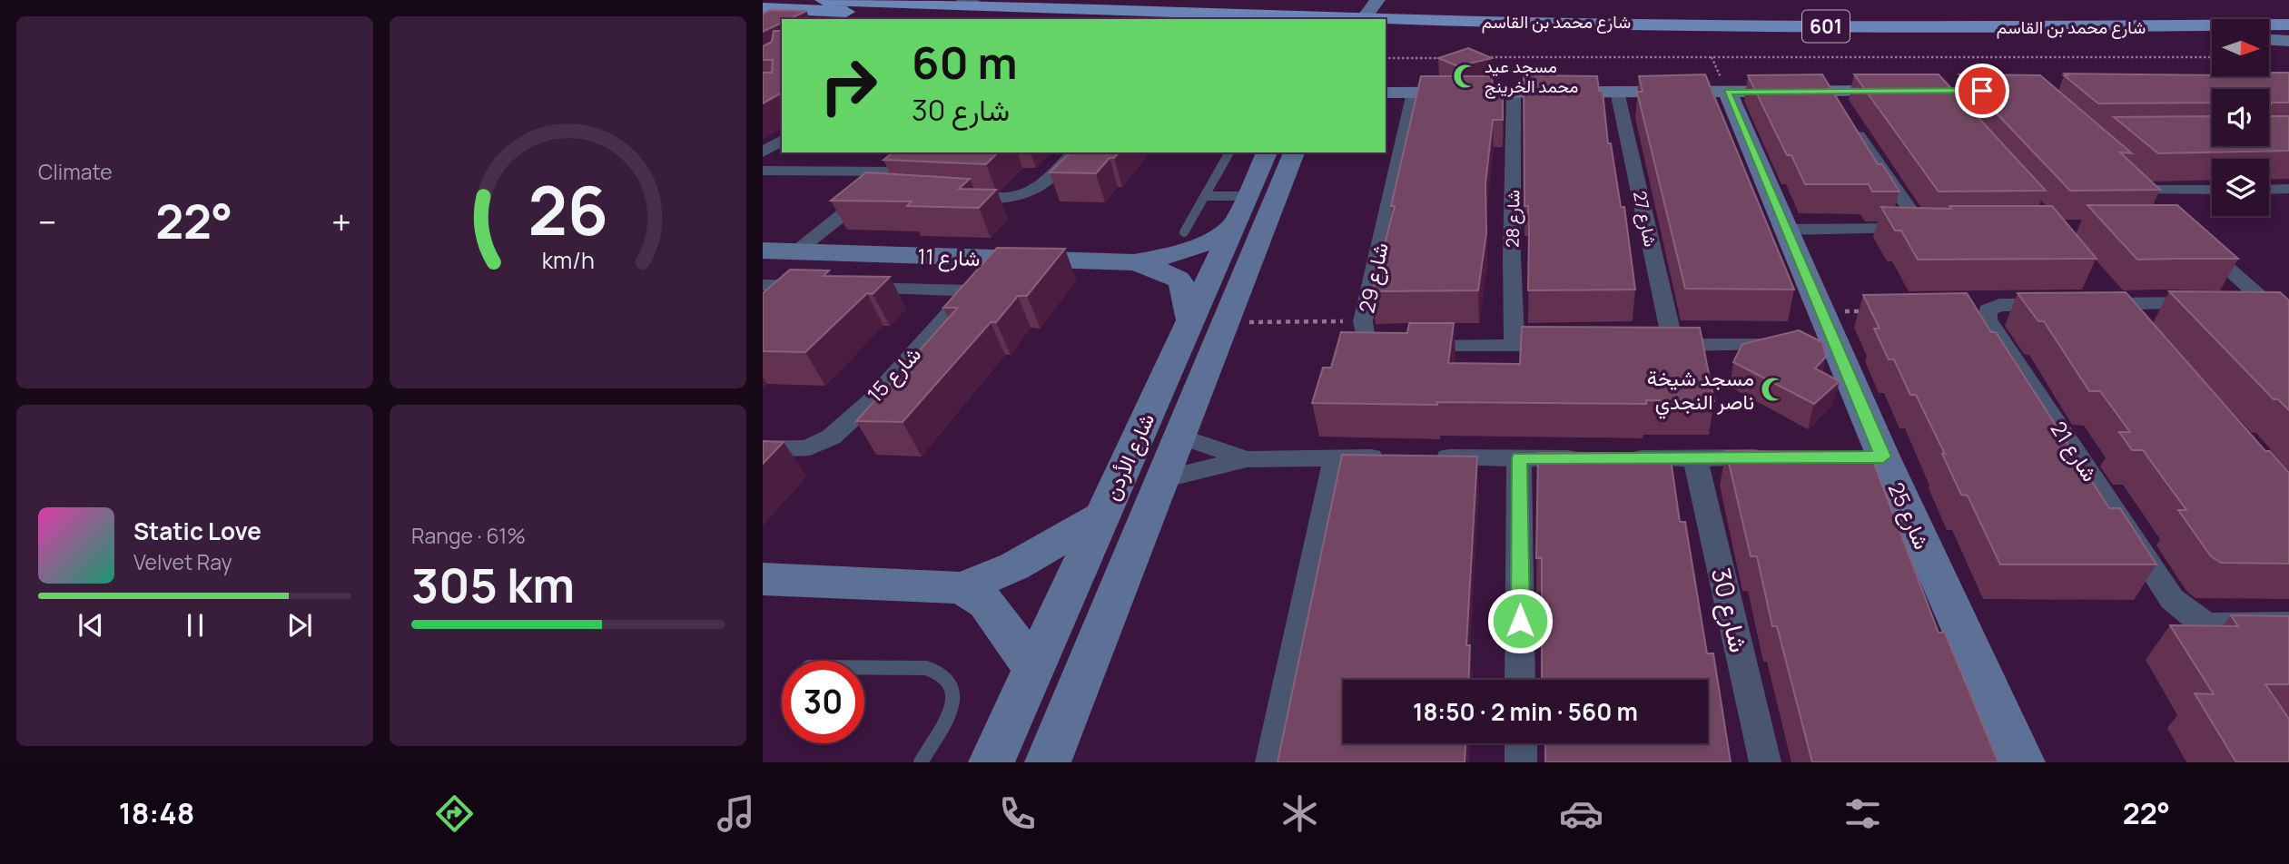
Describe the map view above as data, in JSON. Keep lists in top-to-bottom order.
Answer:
{
  "streets": {
    "main road": ["شارع محمد بن القاسم", "601"],
    "street": [
      "شارع 28",
      "شارع 27",
      "شارع 11",
      "شارع 29",
      "شارع 15",
      "شارع 21",
      "شارع الأردن",
      "شارع 25",
      "شارع 30"
    ]
  },
  "crossings": [
    ["شارع 28", "شارع 29"],
    ["شارع 11", "شارع 15"],
    ["شارع 11", "شارع الأردن"]
  ],
  "places": {
    "mosque": ["مسجد عيد محمد الخرينج", "مسجد شيخة ناصر النجدي"]
  },
  "north": "right",
  "page": {
    "tile": [
      "Climate",
      ["Range · 61%", "305 km"]
    ],
    "turn": ["60 m", "شارع 30"],
    "heat": ["−", "22°", "+"],
    "song": ["Static Love", "Velvet Ray"],
    "limit": "30",
    "trip": "18:50 · 2 min · 560 m",
    "tabs": ["18:48", "22°"],
    "gauge": ["26", "km/h"]
  }
}
